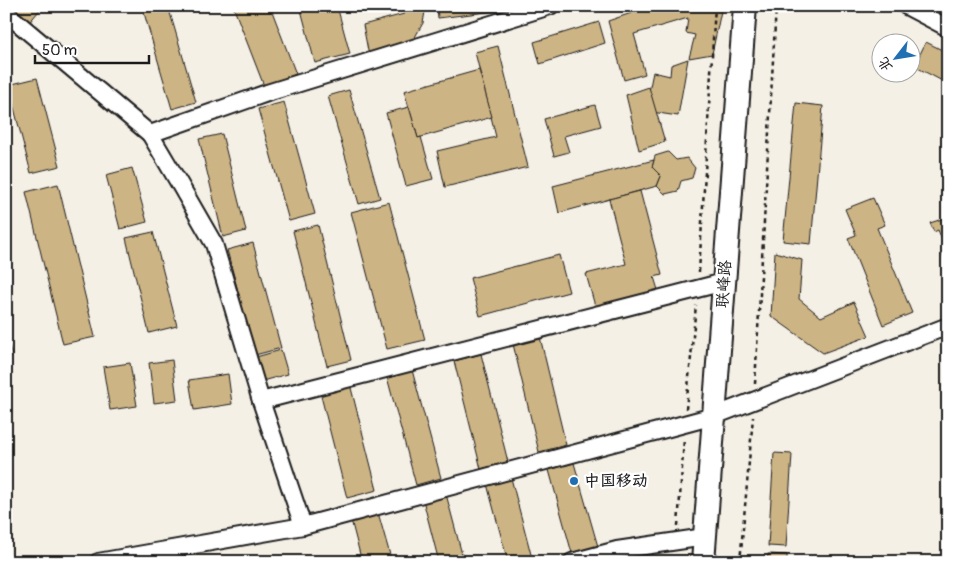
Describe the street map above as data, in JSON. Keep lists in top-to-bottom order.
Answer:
{
  "streets": {
    "main road": ["联峰路"]
  },
  "places": ["中国移动"],
  "scale_bar": "50 m",
  "north": "bottom left"
}
